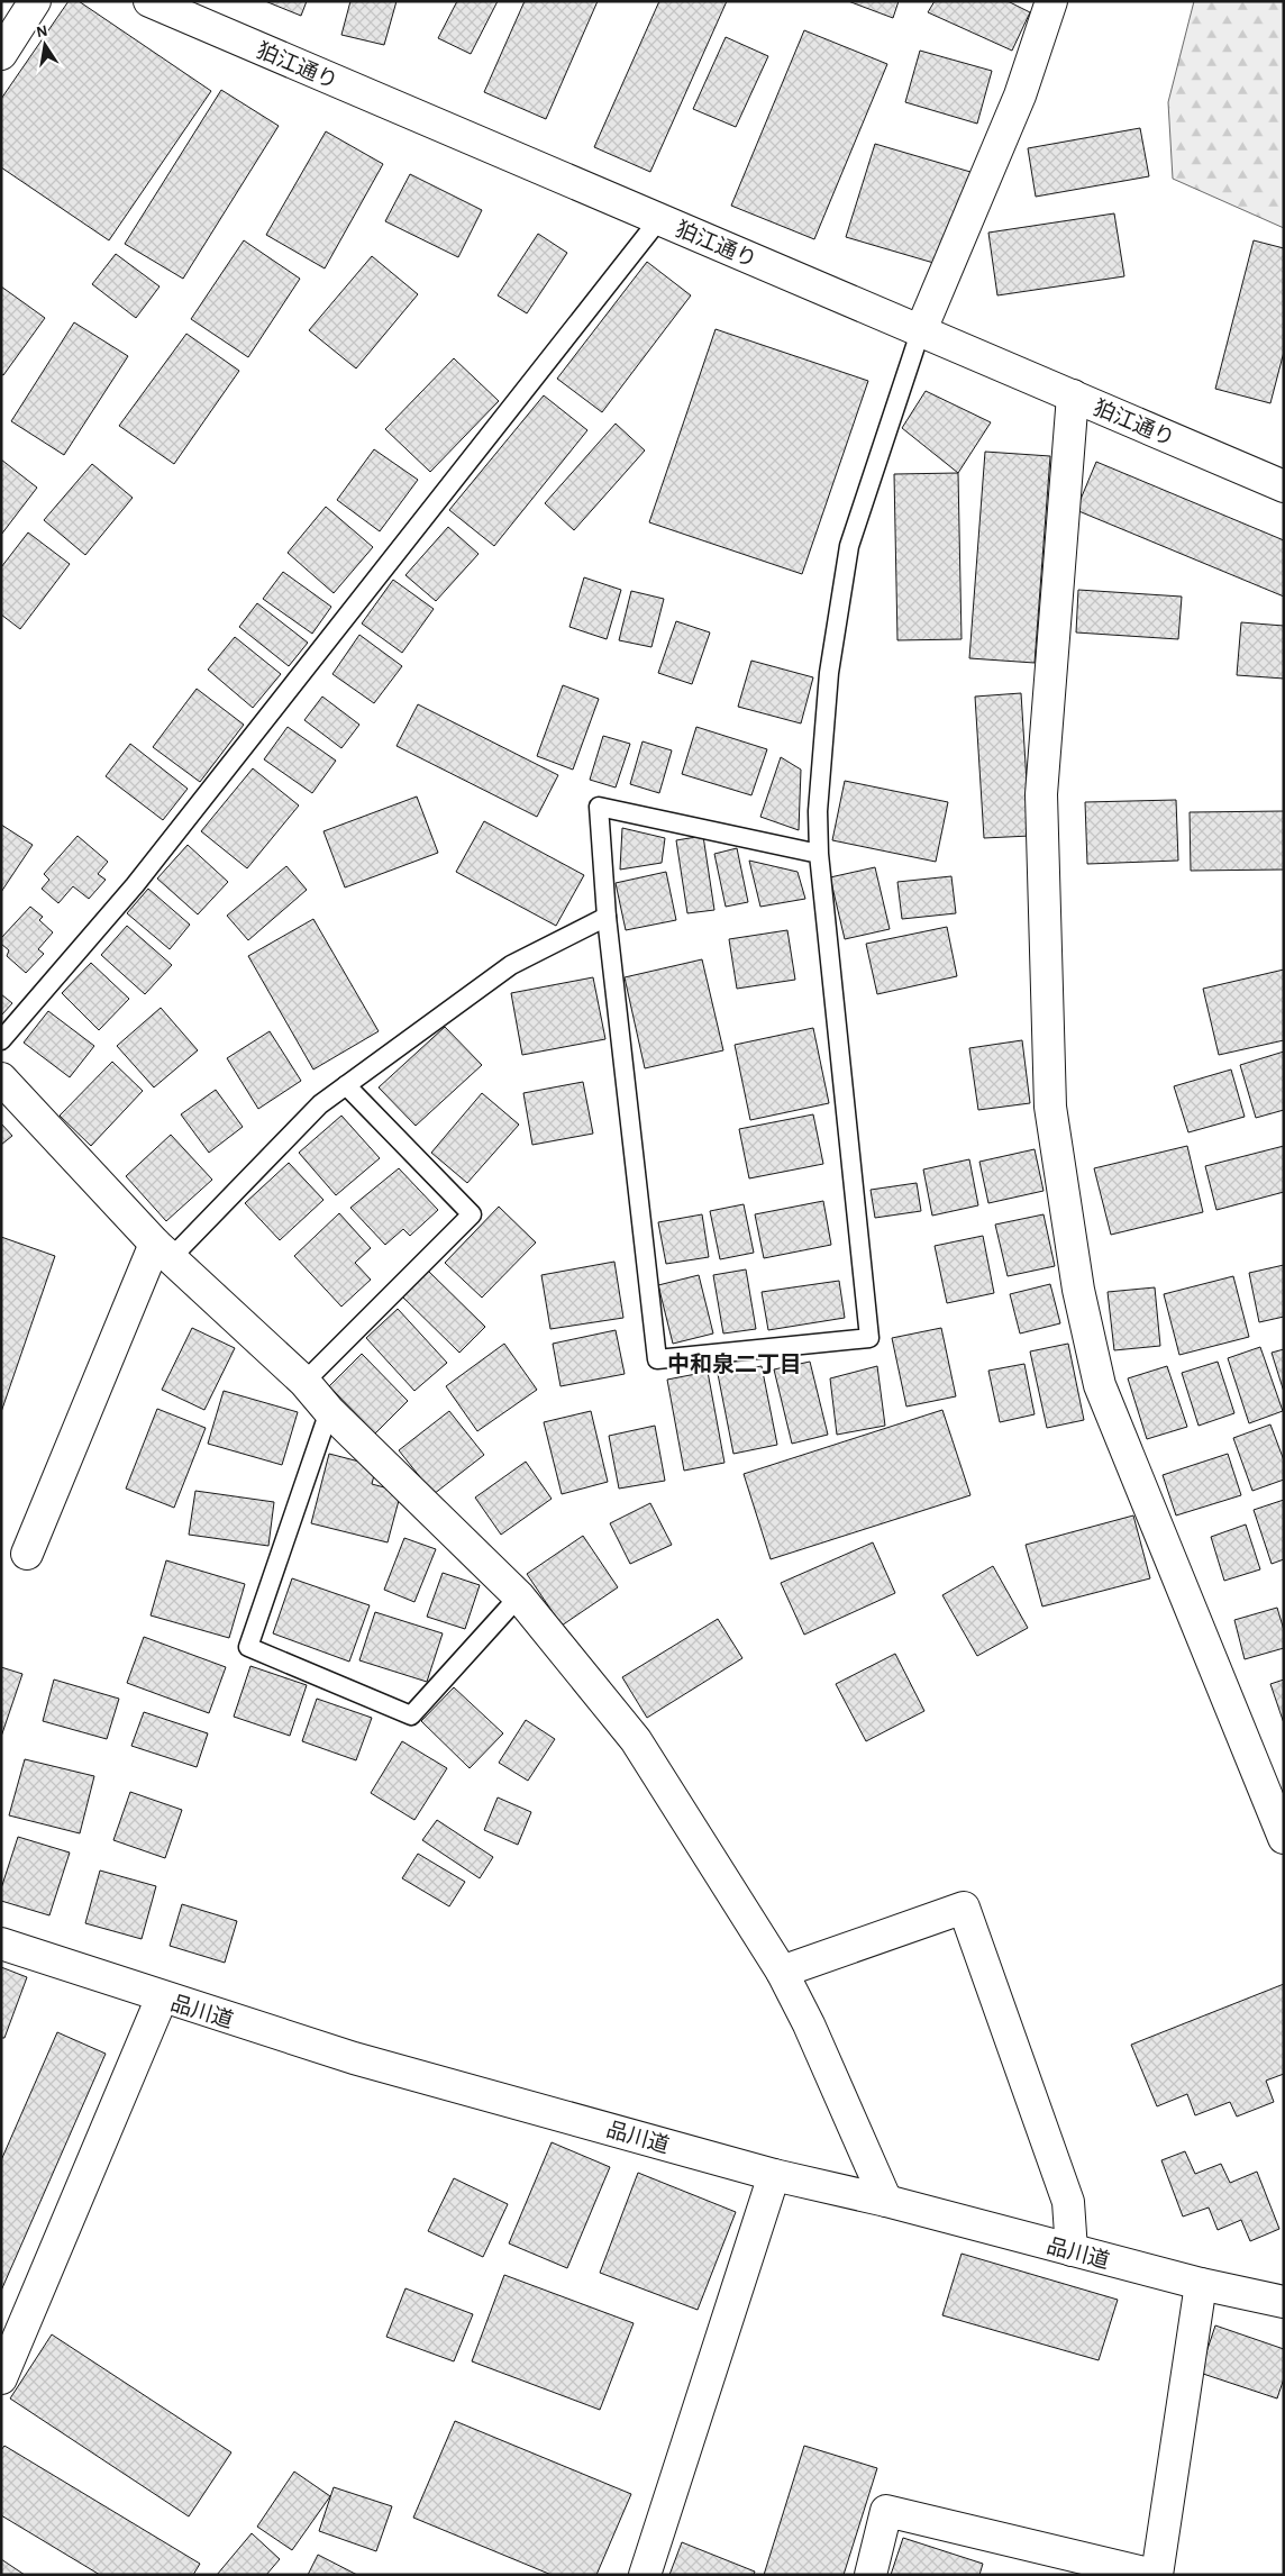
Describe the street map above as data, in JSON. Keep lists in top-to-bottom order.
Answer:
{
  "streets": {
    "street": ["狛江通り", "品川道"]
  },
  "districts": ["中和泉二丁目"],
  "north": "top"
}
